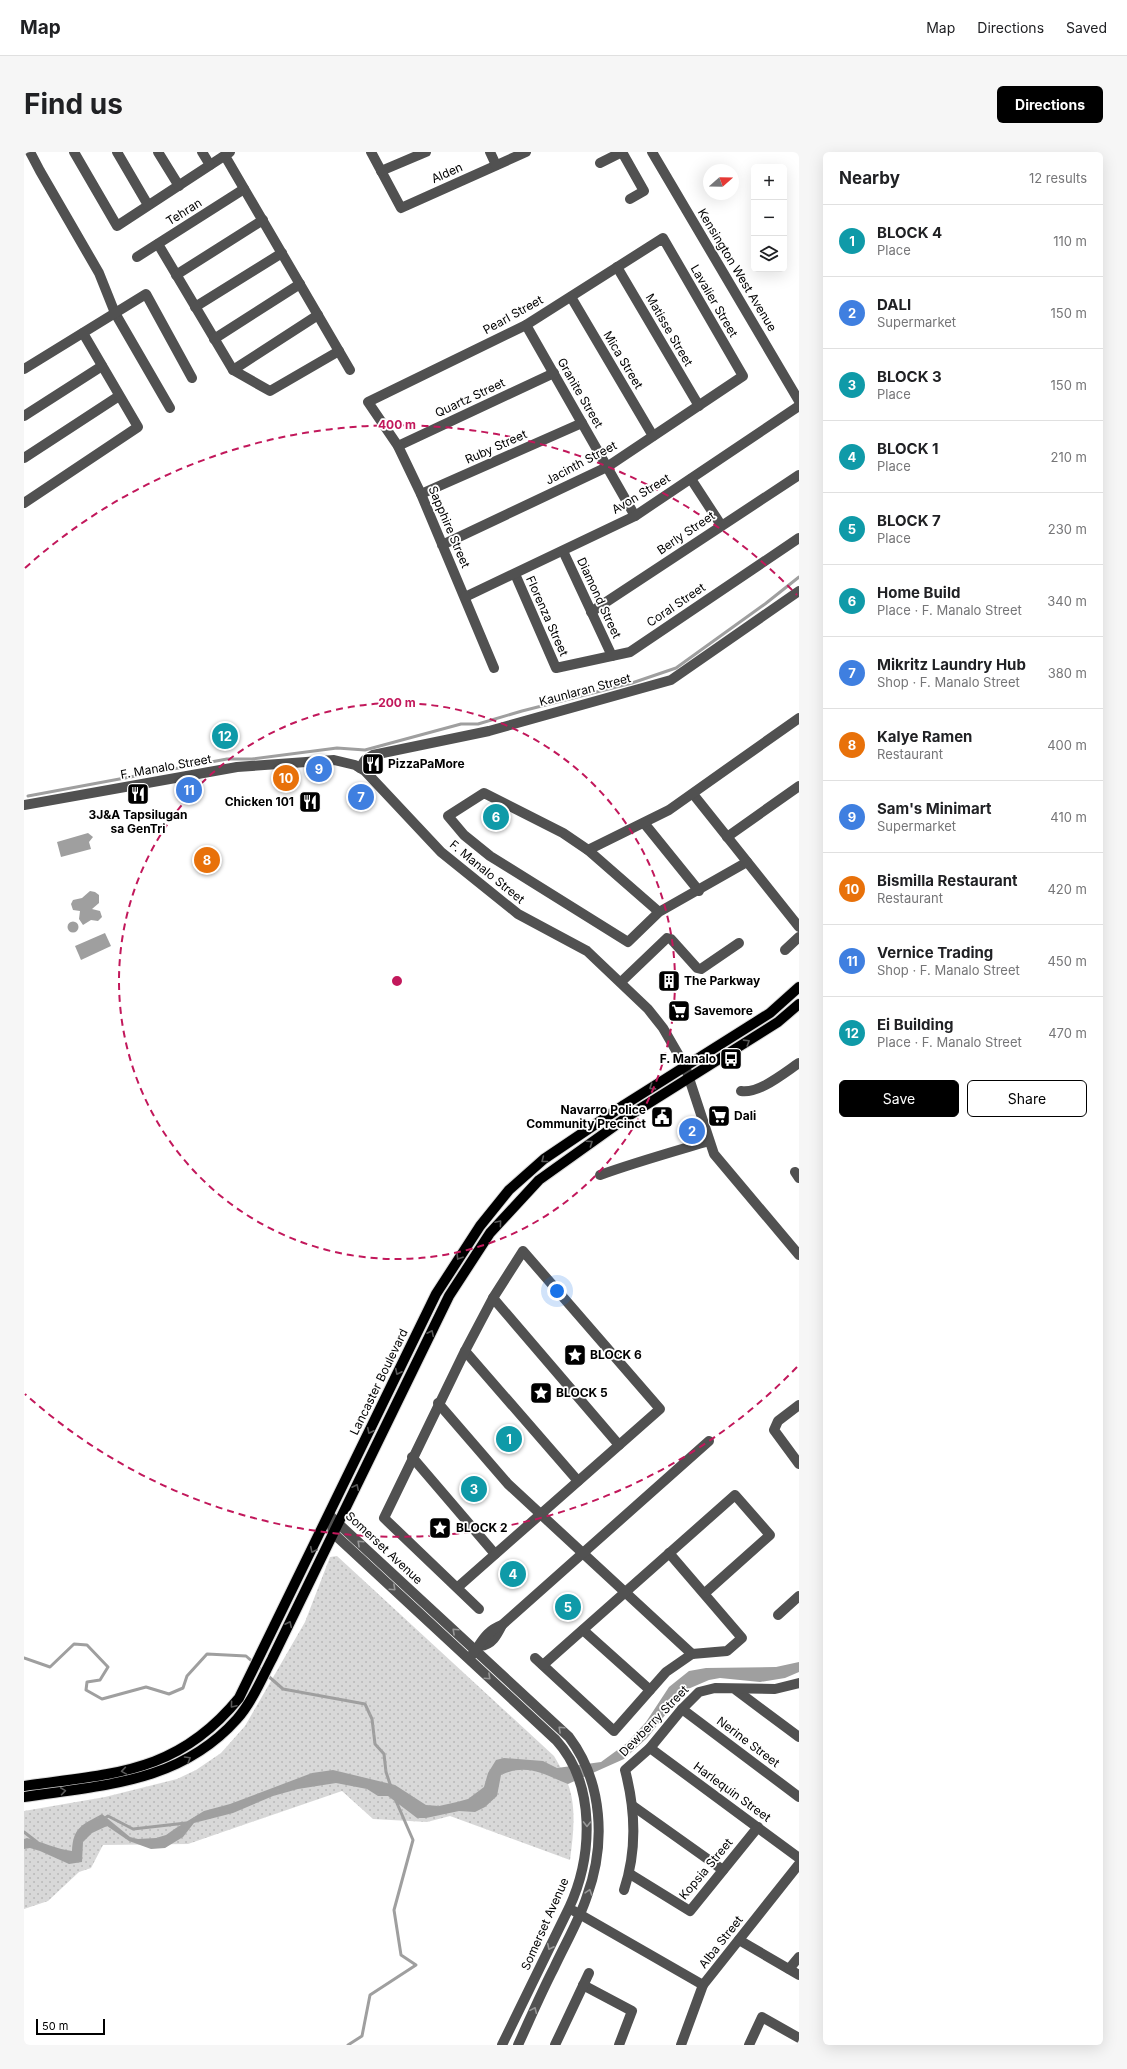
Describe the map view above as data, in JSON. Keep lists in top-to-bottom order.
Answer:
{
  "streets": {
    "main road": ["Lancaster Boulevard"],
    "street": [
      "Alden",
      "Tehran",
      "Kensington West Avenue",
      "Lavalier Street",
      "Pearl Street",
      "Matisse Street",
      "Mica Street",
      "Granite Street",
      "Quartz Street",
      "Ruby Street",
      "Jacinth Street",
      "Avon Street",
      "Sapphire Street",
      "Berly Street",
      "Diamond Street",
      "Coral Street",
      "Florenza Street",
      "Kaunlaran Street",
      "F. Manalo Street",
      "Somerset Avenue",
      "Dewberry Street",
      "Nerine Street",
      "Harlequin Street",
      "Kopsia Street",
      "Alba Street"
    ]
  },
  "crossings": [
    ["Lavalier Street", "Pearl Street"],
    ["Lavalier Street", "Jacinth Street"],
    ["Pearl Street", "Matisse Street"],
    ["Pearl Street", "Mica Street"],
    ["Pearl Street", "Granite Street"],
    ["Pearl Street", "Sapphire Street"],
    ["Matisse Street", "Jacinth Street"],
    ["Mica Street", "Jacinth Street"],
    ["Granite Street", "Quartz Street"],
    ["Granite Street", "Ruby Street"],
    ["Granite Street", "Jacinth Street"],
    ["Granite Street", "Avon Street"],
    ["Quartz Street", "Sapphire Street"],
    ["Ruby Street", "Sapphire Street"],
    ["Jacinth Street", "Sapphire Street"],
    ["Avon Street", "Sapphire Street"],
    ["Avon Street", "Diamond Street"],
    ["Avon Street", "Florenza Street"],
    ["Berly Street", "Diamond Street"],
    ["Diamond Street", "Coral Street"],
    ["Coral Street", "Florenza Street"],
    ["Kaunlaran Street", "F. Manalo Street"],
    ["F. Manalo Street", "Lancaster Boulevard"],
    ["Lancaster Boulevard", "Somerset Avenue"],
    ["Dewberry Street", "Nerine Street"],
    ["Dewberry Street", "Harlequin Street"],
    ["Dewberry Street", "Kopsia Street"],
    ["Harlequin Street", "Kopsia Street"]
  ],
  "places": {
    "restaurant": ["PizzaPaMore", "3J&A Tapsilugan sa GenTri", "Chicken 101"],
    "building": ["The Parkway"],
    "supermarket": ["Savemore", "Dali"],
    "bus stop": ["F. Manalo"],
    "public building": ["Navarro Police Community Precinct"],
    "place": ["BLOCK 6", "BLOCK 5", "BLOCK 2"]
  },
  "scale_bar": "50 m",
  "north": "right",
  "page": {
    "header": "Map",
    "nav": ["Map", "Directions", "Saved"],
    "buttons": [
      "Directions",
      ["Save", "Share"]
    ],
    "title": "Find us",
    "heading": ["Nearby", "12 results"],
    "map_buttons": ["+", "−"],
    "list": [
      {
        "mark": "1",
        "name": "BLOCK 4",
        "note": "Place",
        "value": "110 m"
      },
      {
        "mark": "2",
        "name": "DALI",
        "note": "Supermarket",
        "value": "150 m"
      },
      {
        "mark": "3",
        "name": "BLOCK 3",
        "note": "Place",
        "value": "150 m"
      },
      {
        "mark": "4",
        "name": "BLOCK 1",
        "note": "Place",
        "value": "210 m"
      },
      {
        "mark": "5",
        "name": "BLOCK 7",
        "note": "Place",
        "value": "230 m"
      },
      {
        "mark": "6",
        "name": "Home Build",
        "note": "Place · F. Manalo Street",
        "value": "340 m"
      },
      {
        "mark": "7",
        "name": "Mikritz Laundry Hub",
        "note": "Shop · F. Manalo Street",
        "value": "380 m"
      },
      {
        "mark": "8",
        "name": "Kalye Ramen",
        "note": "Restaurant",
        "value": "400 m"
      },
      {
        "mark": "9",
        "name": "Sam's Minimart",
        "note": "Supermarket",
        "value": "410 m"
      },
      {
        "mark": "10",
        "name": "Bismilla Restaurant",
        "note": "Restaurant",
        "value": "420 m"
      },
      {
        "mark": "11",
        "name": "Vernice Trading",
        "note": "Shop · F. Manalo Street",
        "value": "450 m"
      },
      {
        "mark": "12",
        "name": "Ei Building",
        "note": "Place · F. Manalo Street",
        "value": "470 m"
      }
    ],
    "pins": [
      "12",
      "9",
      "10",
      "11",
      "7",
      "6",
      "8",
      "2",
      "1",
      "3",
      "4",
      "5"
    ],
    "scale": "50 m"
  },
  "rings": ["400 m", "200 m"]
}
